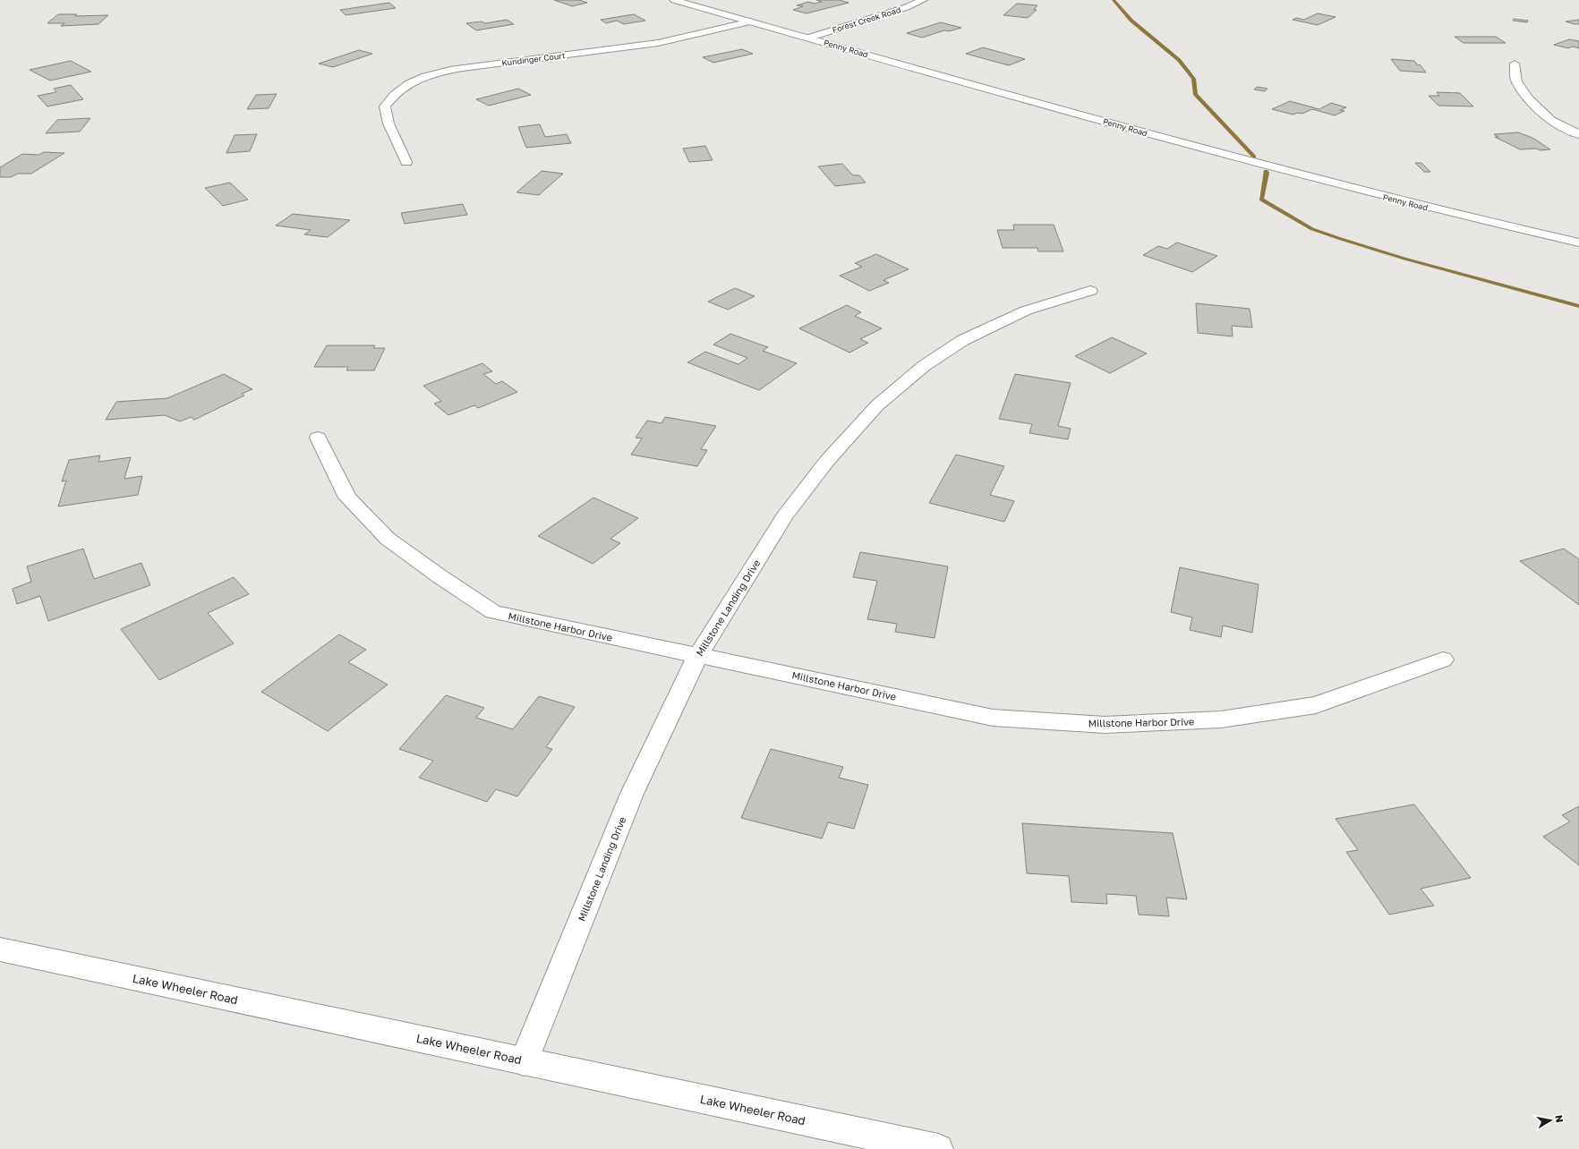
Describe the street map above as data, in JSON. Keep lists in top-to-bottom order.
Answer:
{
  "streets": {
    "street": [
      "Forest Creek Road",
      "Penny Road",
      "Kundinger Court",
      "Millstone Landing Drive",
      "Millstone Harbor Drive",
      "Lake Wheeler Road"
    ]
  },
  "crossings": [
    ["Forest Creek Road", "Penny Road"],
    ["Penny Road", "Kundinger Court"],
    ["Millstone Landing Drive", "Millstone Harbor Drive"],
    ["Millstone Landing Drive", "Lake Wheeler Road"]
  ],
  "north": "right"
}
